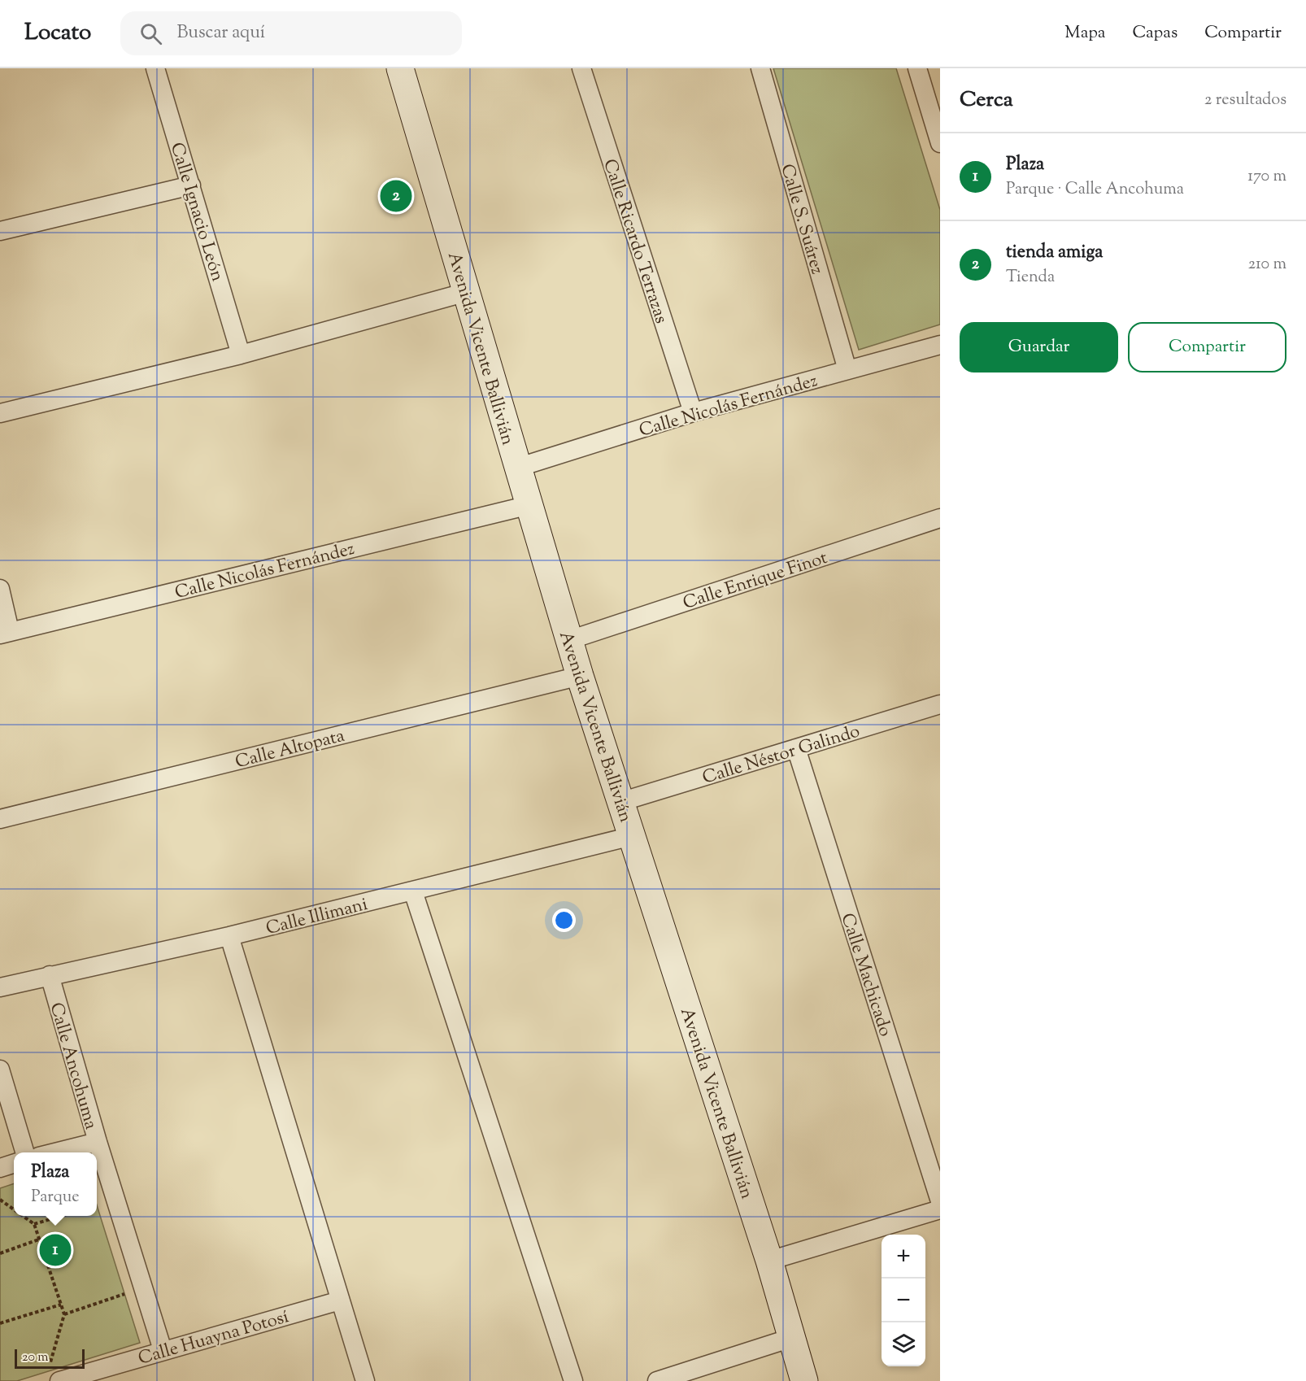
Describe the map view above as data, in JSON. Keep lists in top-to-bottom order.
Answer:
{
  "streets": {
    "street": [
      "Calle Ignacio León",
      "Calle S. Suárez",
      "Calle Ricardo Terrazas",
      "Avenida Vicente Ballivián",
      "Calle Nicolás Fernández",
      "Calle Enrique Finot",
      "Calle Altopata",
      "Calle Néstor Galindo",
      "Calle Illimani",
      "Calle Machicado",
      "Calle Ancohuma",
      "Calle Huayna Potosí"
    ]
  },
  "crossings": [
    ["Calle S. Suárez", "Calle Nicolás Fernández"],
    ["Calle Ricardo Terrazas", "Calle Nicolás Fernández"],
    ["Avenida Vicente Ballivián", "Calle Nicolás Fernández"],
    ["Avenida Vicente Ballivián", "Calle Enrique Finot"],
    ["Avenida Vicente Ballivián", "Calle Altopata"],
    ["Avenida Vicente Ballivián", "Calle Néstor Galindo"],
    ["Avenida Vicente Ballivián", "Calle Illimani"],
    ["Calle Néstor Galindo", "Calle Machicado"],
    ["Calle Illimani", "Calle Ancohuma"],
    ["Calle Ancohuma", "Calle Huayna Potosí"]
  ],
  "scale_bar": "20 m",
  "page": {
    "header": "Locato",
    "search": "Buscar aquí",
    "nav": ["Mapa", "Capas", "Compartir"],
    "heading": ["Cerca", "2 resultados"],
    "list": [
      {
        "mark": "1",
        "name": "Plaza",
        "note": "Parque · Calle Ancohuma",
        "value": "170 m"
      },
      {
        "mark": "2",
        "name": "tienda amiga",
        "note": "Tienda",
        "value": "210 m"
      }
    ],
    "pins": ["2", "1"],
    "buttons": ["Guardar", "Compartir"],
    "popup": ["Plaza", "Parque"],
    "map_buttons": ["+", "−"],
    "scale": "20 m"
  }
}
